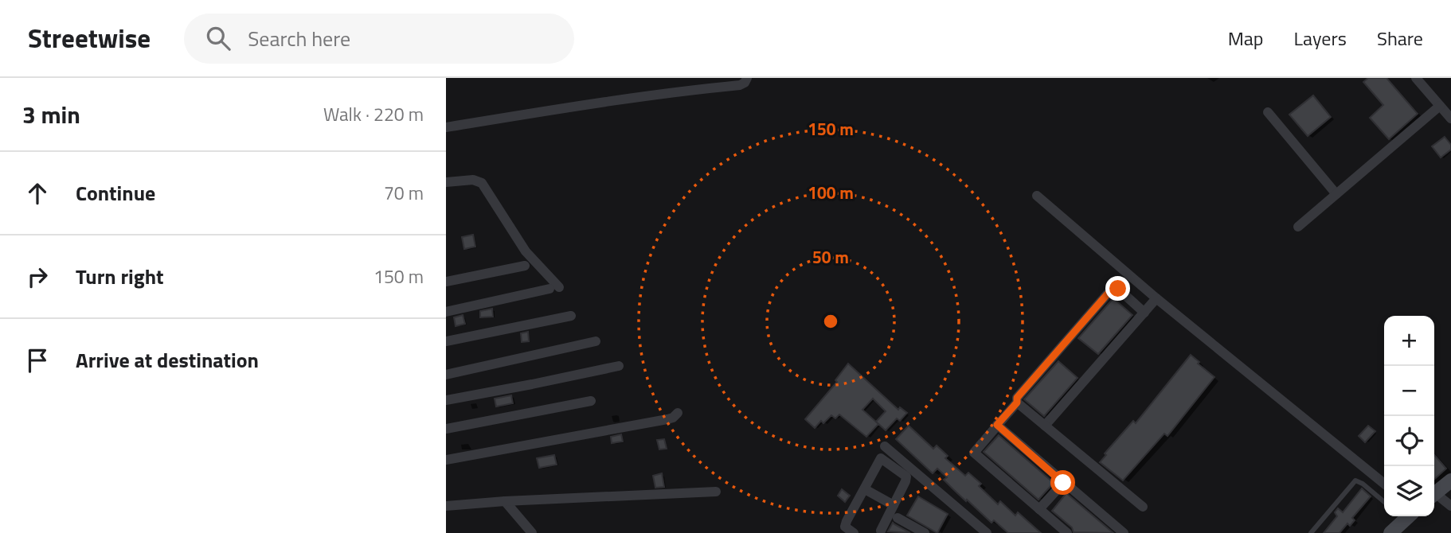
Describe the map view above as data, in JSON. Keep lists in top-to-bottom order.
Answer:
{
  "page": {
    "header": "Streetwise",
    "search": "Search here",
    "nav": ["Map", "Layers", "Share"],
    "heading": ["3 min", "Walk · 220 m"],
    "list": [
      ["Continue", "70 m"],
      ["Turn right", "150 m"],
      "Arrive at destination"
    ],
    "map_buttons": ["+", "−"]
  },
  "rings": ["150 m", "100 m", "50 m"]
}
